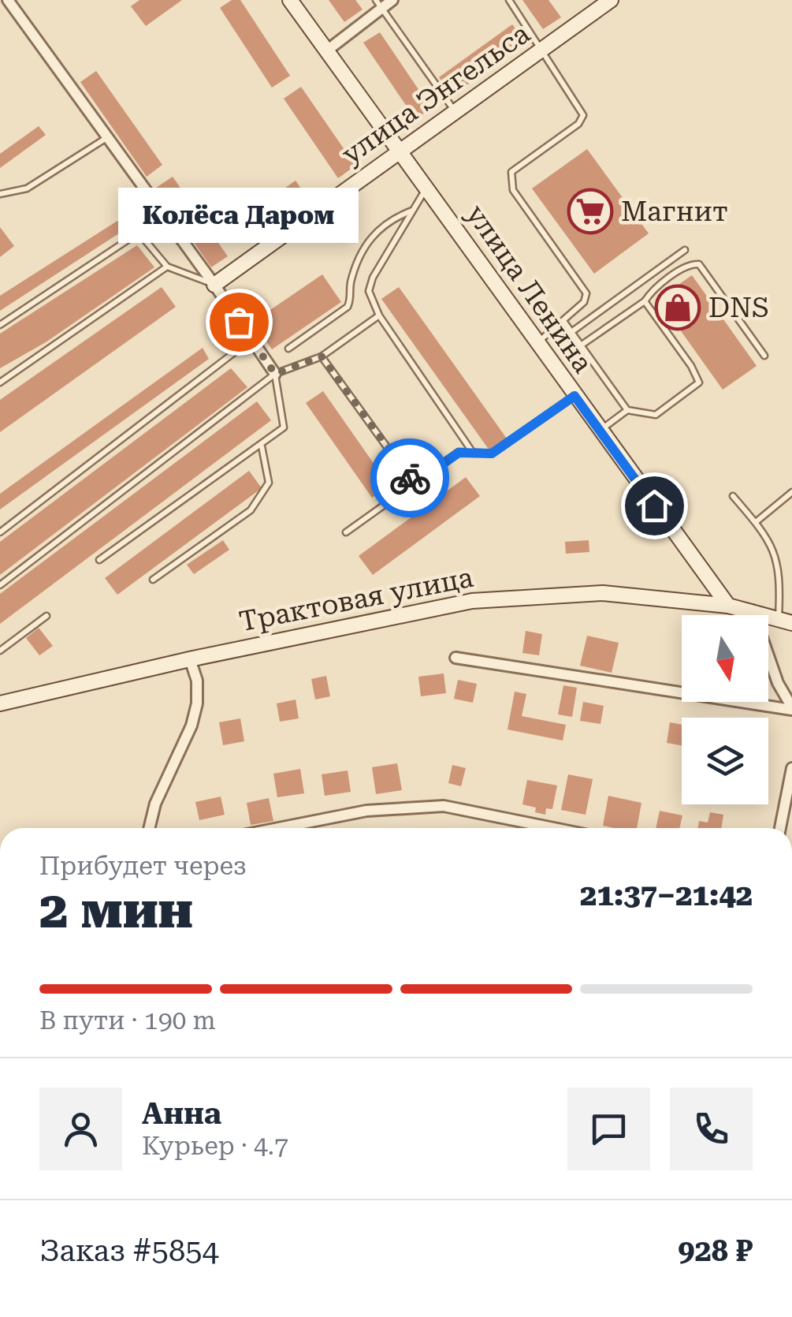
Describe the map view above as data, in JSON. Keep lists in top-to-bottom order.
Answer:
{
  "streets": {
    "street": ["улица Энгельса", "улица Ленина", "Трактовая улица"]
  },
  "crossings": [
    ["улица Энгельса", "улица Ленина"],
    ["улица Ленина", "Трактовая улица"]
  ],
  "places": {
    "supermarket": ["Магнит"],
    "shop": ["DNS"],
    "other": ["Колёса Даром"]
  },
  "north": "bottom",
  "page": {
    "bubble": "Колёса Даром",
    "heading": ["2 мин", "Прибудет через", "21:37–21:42"],
    "panel": [
      "Анна",
      "Курьер · 4.7",
      "Заказ #5854",
      "928 ₽"
    ],
    "bar": "В пути · 190 m"
  }
}
